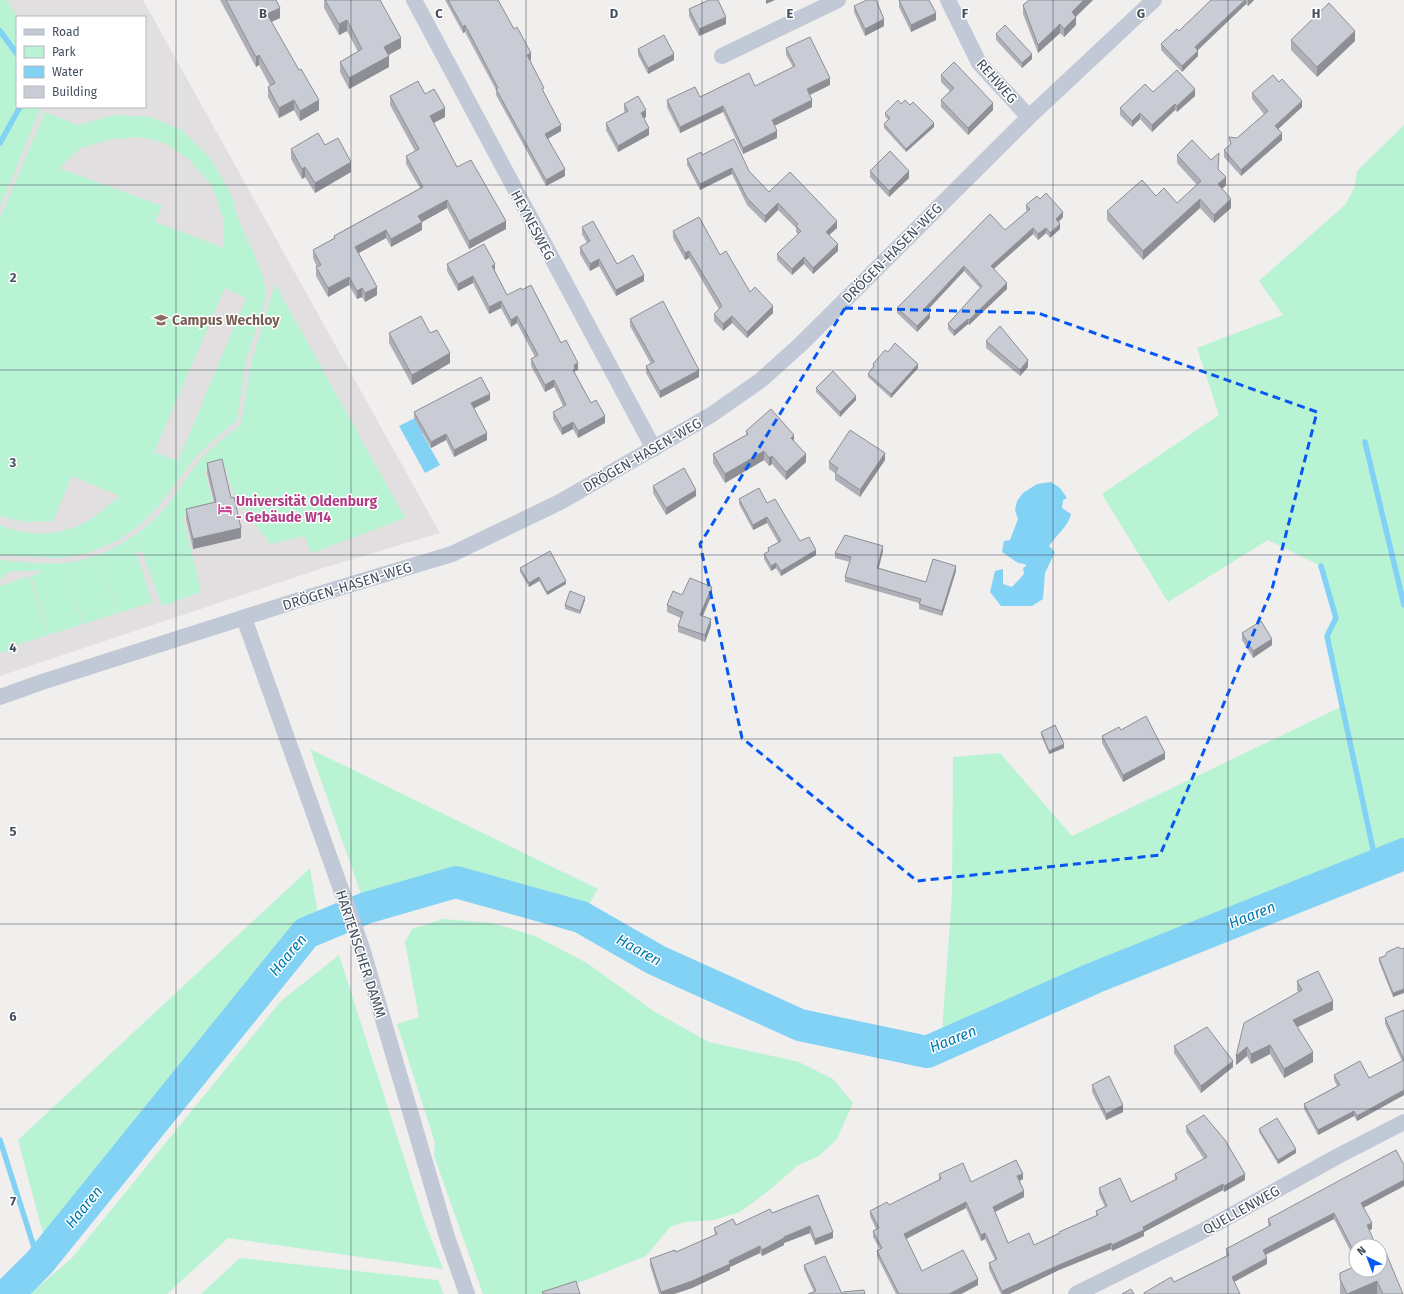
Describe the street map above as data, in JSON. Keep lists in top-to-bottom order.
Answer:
{
  "streets": {
    "street": [
      "REHWEG",
      "HEYNESWEG",
      "DRÖGEN-HASEN-WEG",
      "HARTENSCHER DAMM",
      "QUELLENWEG"
    ]
  },
  "crossings": [
    ["REHWEG", "DRÖGEN-HASEN-WEG"],
    ["HEYNESWEG", "DRÖGEN-HASEN-WEG"],
    ["DRÖGEN-HASEN-WEG", "HARTENSCHER DAMM"]
  ],
  "water": ["Haaren"],
  "places": {
    "school or university": ["Campus Wechloy"],
    "hotel": ["Universität Oldenburg - Gebäude W14"]
  },
  "legend": [
    "Road",
    "Park",
    "Water",
    "Building"
  ],
  "north": "top left",
  "grid": {
    "columns": [
      "B",
      "C",
      "D",
      "E",
      "F",
      "G",
      "H"
    ],
    "rows": [
      "2",
      "3",
      "4",
      "5",
      "6",
      "7"
    ]
  }
}
